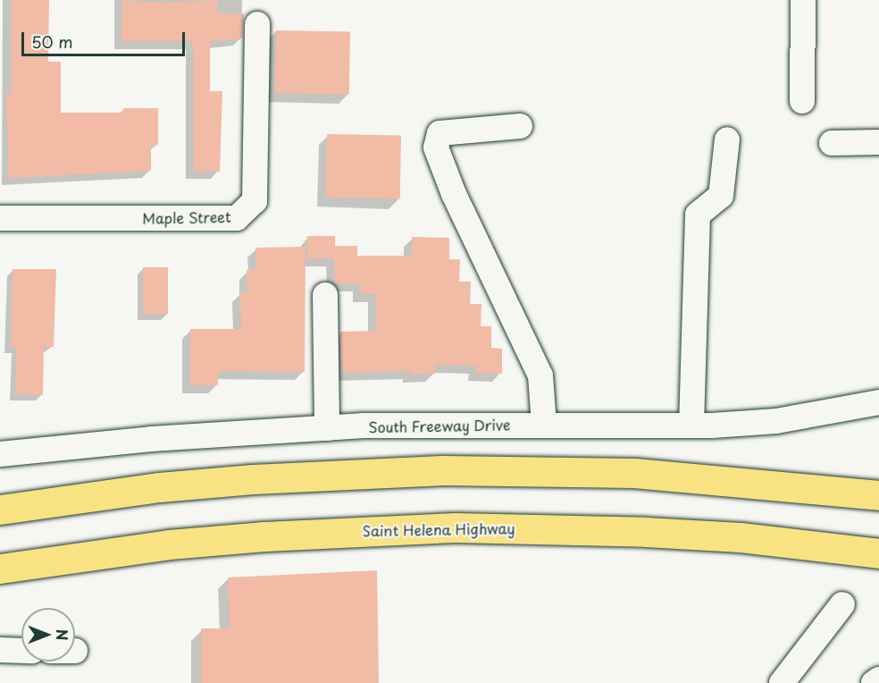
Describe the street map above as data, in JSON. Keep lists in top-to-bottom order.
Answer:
{
  "streets": {
    "highway": ["Saint Helena Highway"],
    "street": ["Maple Street", "South Freeway Drive"]
  },
  "scale_bar": "50 m",
  "north": "right"
}
